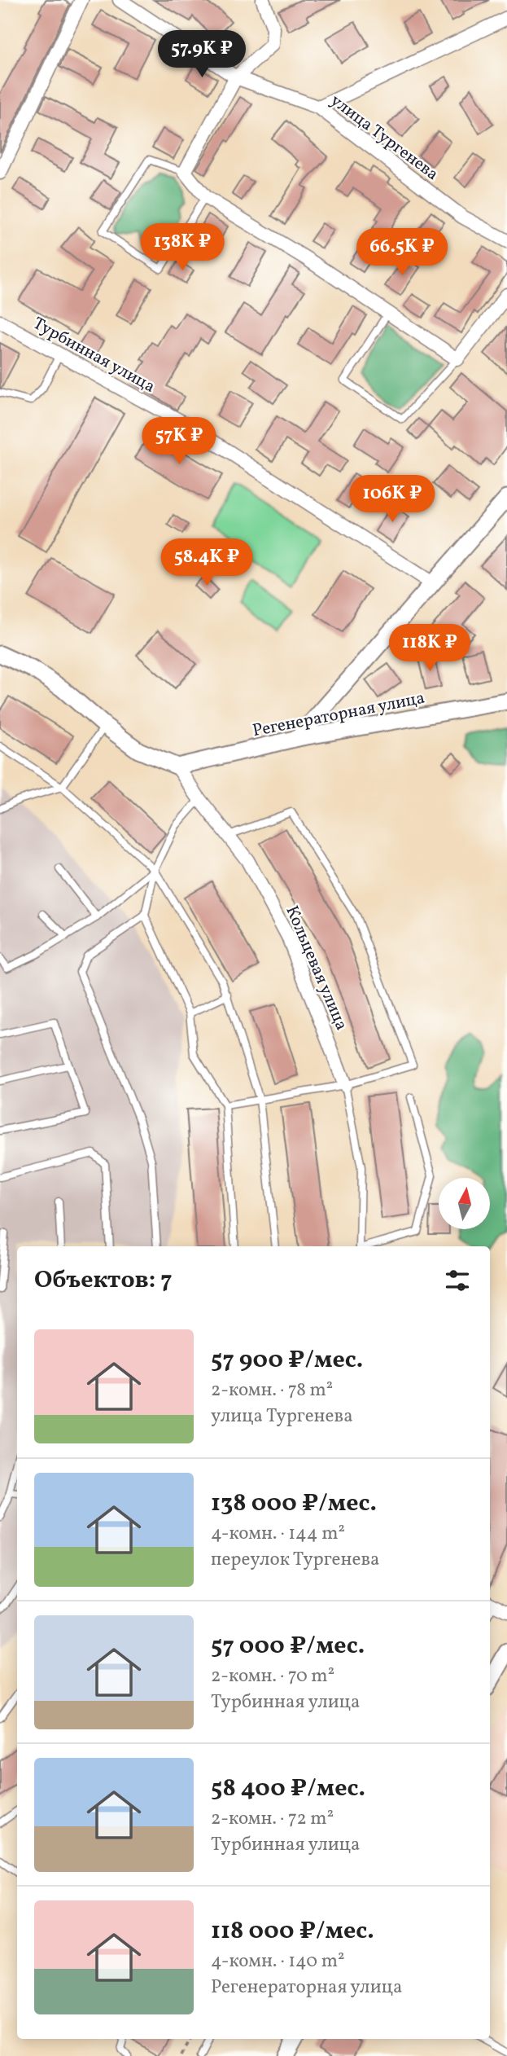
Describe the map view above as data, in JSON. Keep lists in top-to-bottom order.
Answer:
{
  "streets": {
    "street": [
      "улица Тургенева",
      "Турбинная улица",
      "Регенераторная улица",
      "Кольцевая улица"
    ]
  },
  "crossings": [
    ["Регенераторная улица", "Кольцевая улица"]
  ],
  "north": "top",
  "page": {
    "price": [
      "57.9K ₽",
      "138K ₽",
      "66.5K ₽",
      "57K ₽",
      "106K ₽",
      "58.4K ₽",
      "118K ₽"
    ],
    "heading": "Объектов: 7",
    "list": [
      {
        "name": "57 900 ₽/мес.",
        "note": "2-комн. · 78 m² · улица Тургенева"
      },
      {
        "name": "138 000 ₽/мес.",
        "note": "4-комн. · 144 m² · переулок Тургенева"
      },
      {
        "name": "57 000 ₽/мес.",
        "note": "2-комн. · 70 m² · Турбинная улица"
      },
      {
        "name": "58 400 ₽/мес.",
        "note": "2-комн. · 72 m² · Турбинная улица"
      },
      {
        "name": "118 000 ₽/мес.",
        "note": "4-комн. · 140 m² · Регенераторная улица"
      }
    ]
  }
}
